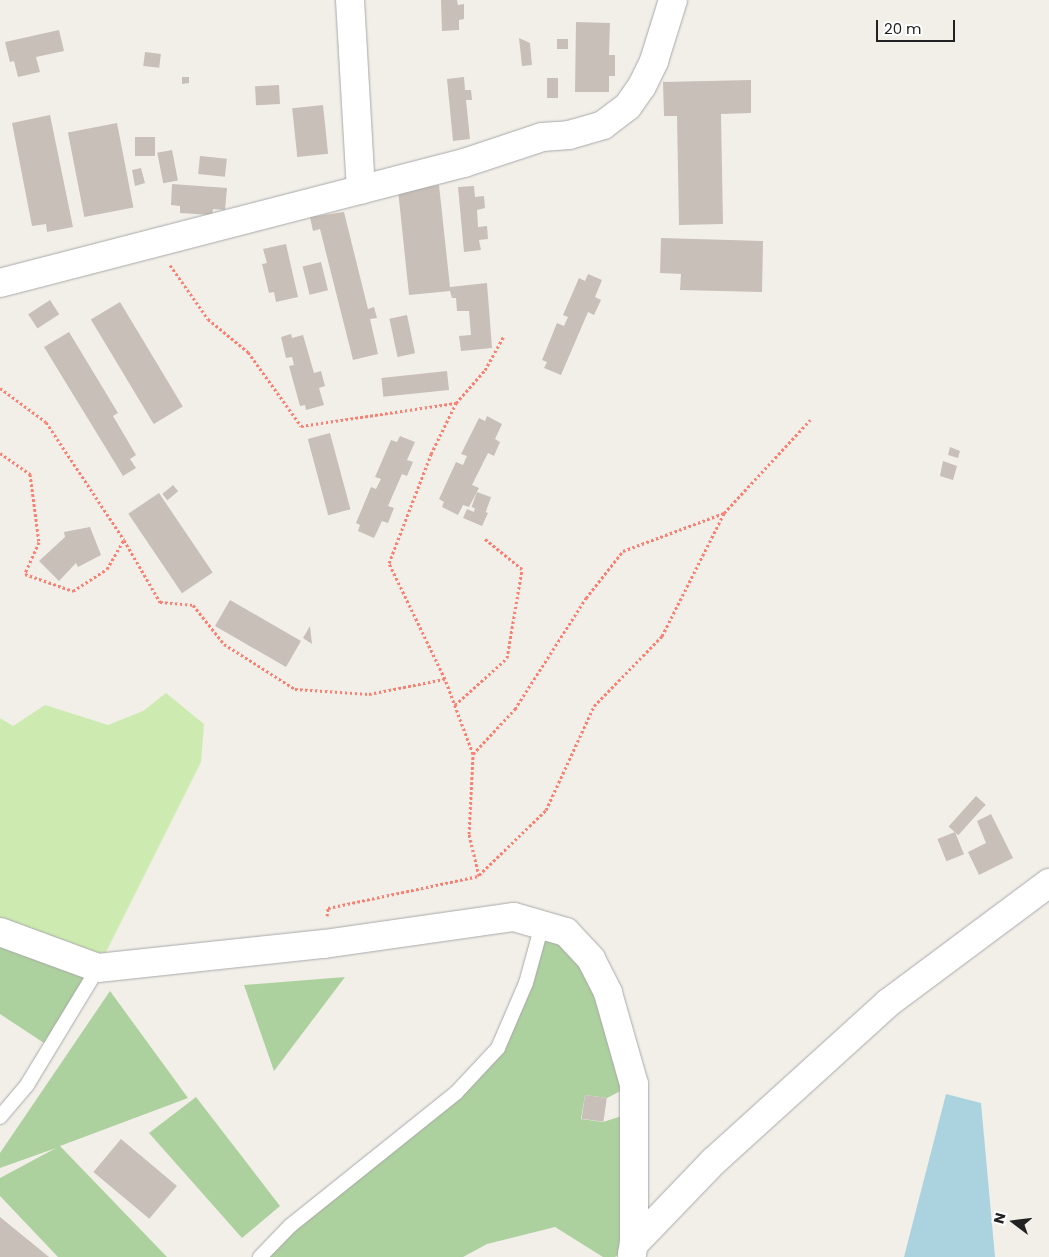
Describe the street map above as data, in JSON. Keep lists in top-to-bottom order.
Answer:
{
  "scale_bar": "20 m",
  "north": "left"
}
